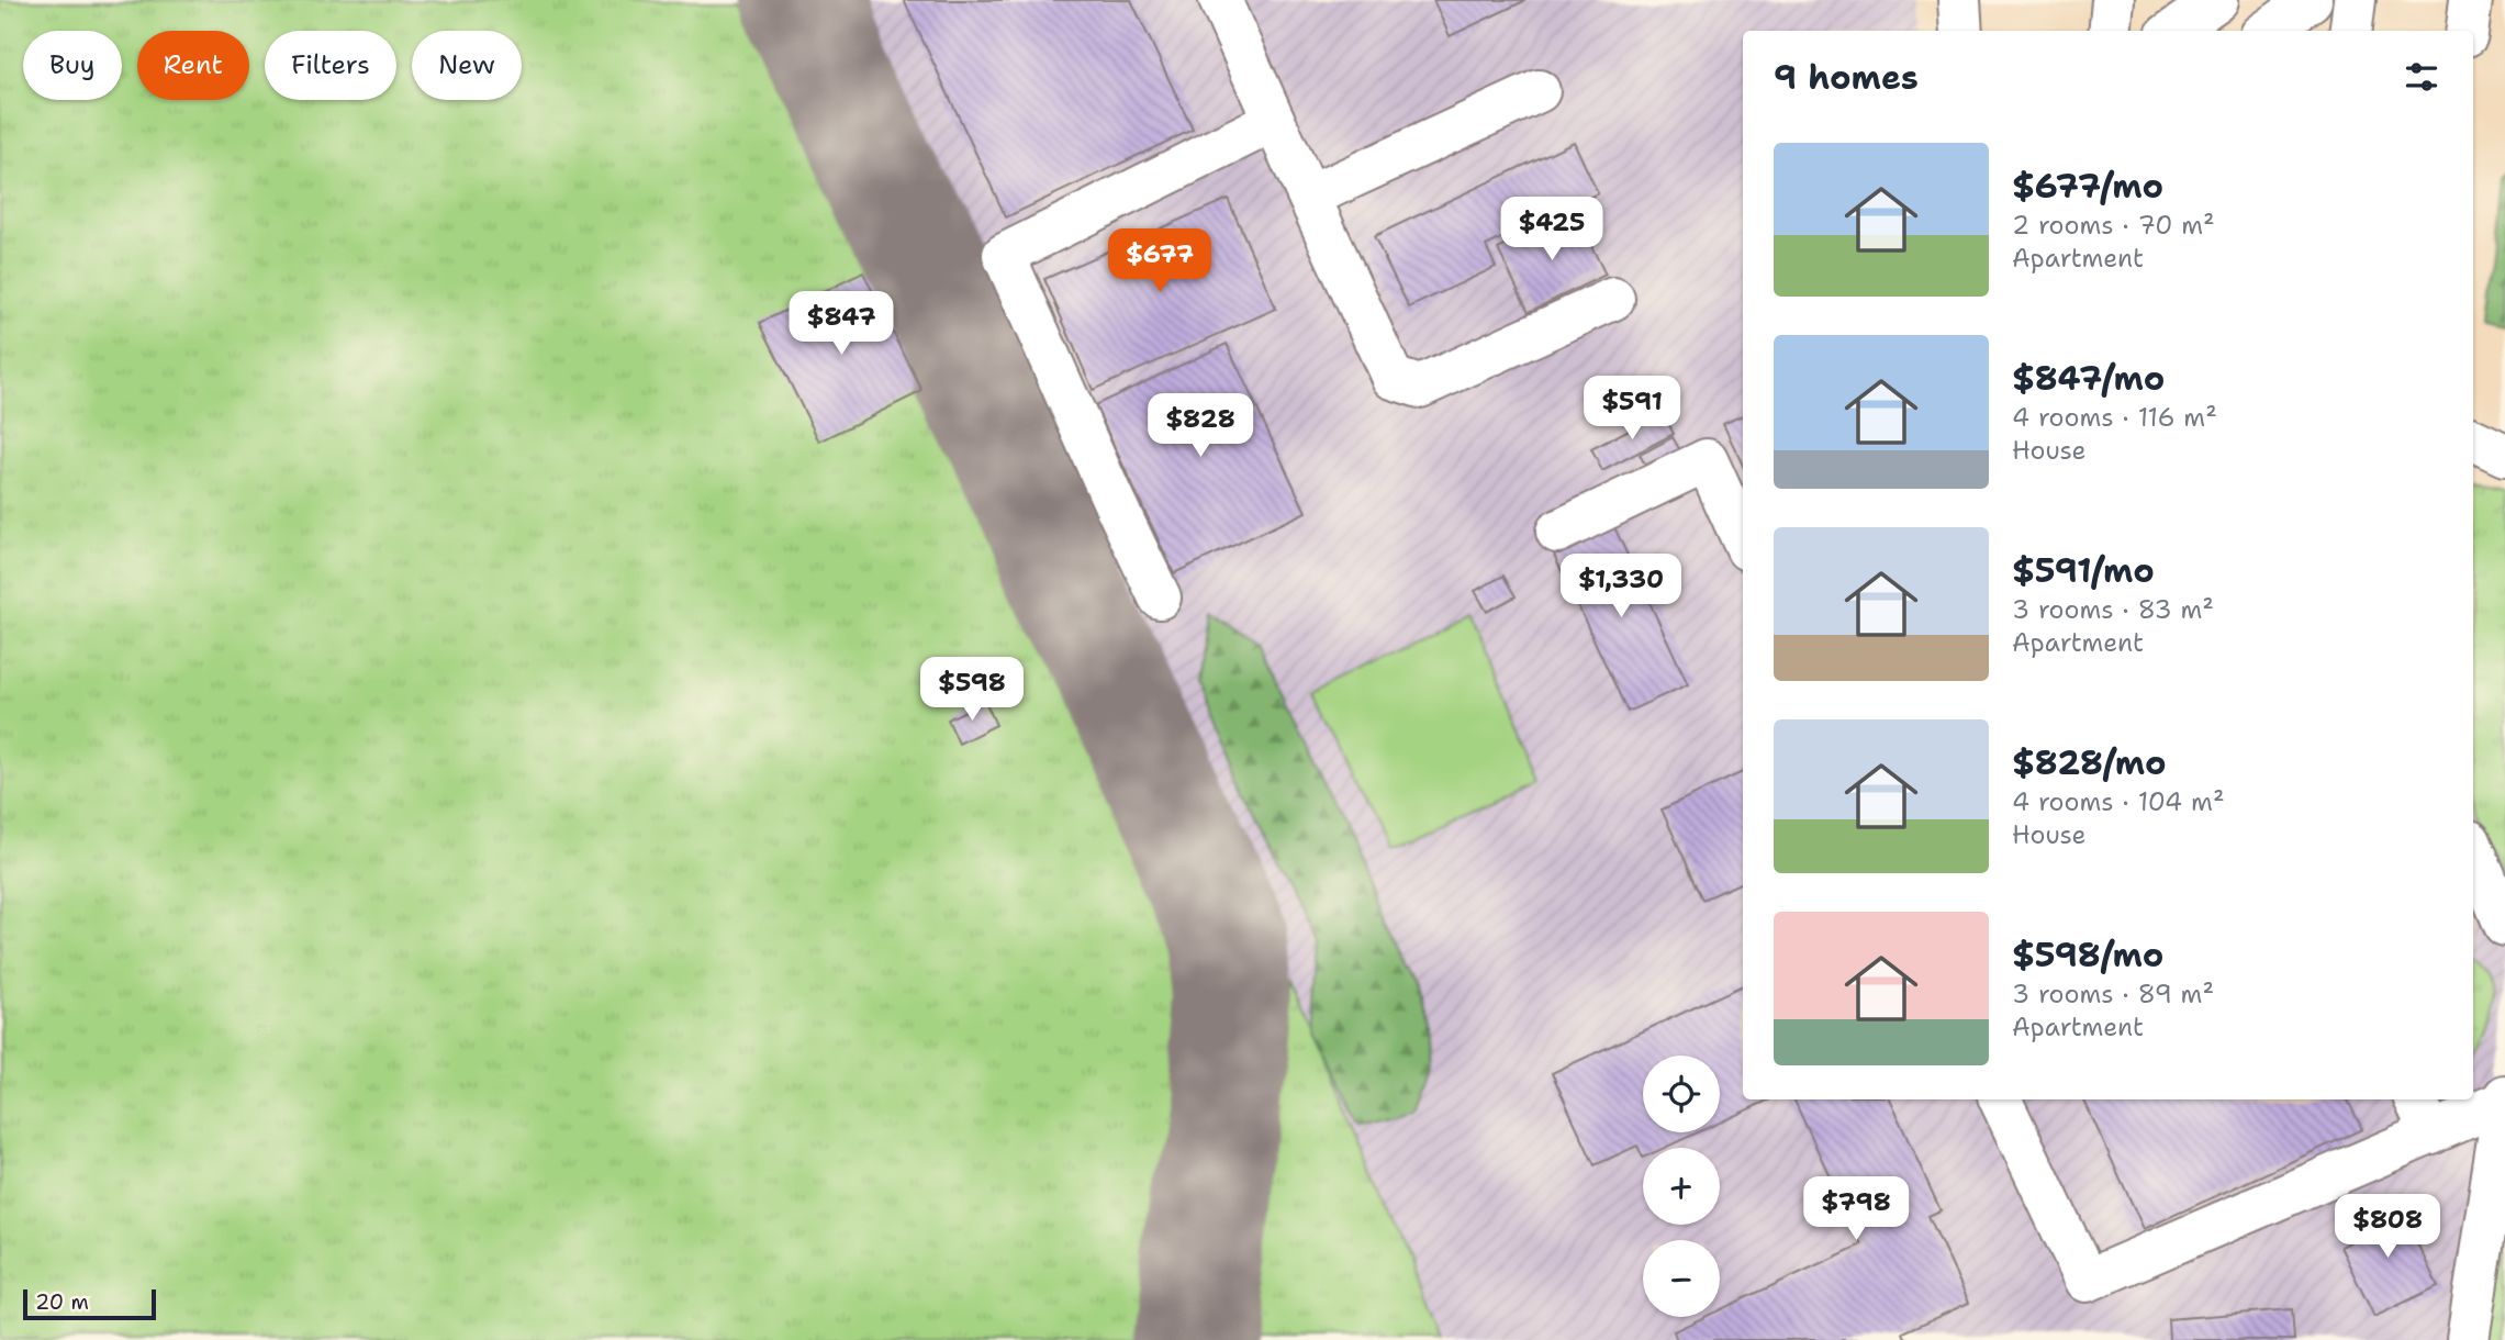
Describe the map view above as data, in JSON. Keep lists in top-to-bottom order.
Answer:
{
  "scale_bar": "20 m",
  "page": {
    "chip": [
      "Buy",
      "Rent",
      "Filters",
      "New"
    ],
    "heading": "9 homes",
    "list": [
      {
        "name": "$677/mo",
        "note": "2 rooms · 70 m² · Apartment"
      },
      {
        "name": "$847/mo",
        "note": "4 rooms · 116 m² · House"
      },
      {
        "name": "$591/mo",
        "note": "3 rooms · 83 m² · Apartment"
      },
      {
        "name": "$828/mo",
        "note": "4 rooms · 104 m² · House"
      },
      {
        "name": "$598/mo",
        "note": "3 rooms · 89 m² · Apartment"
      }
    ],
    "price": [
      "$425",
      "$677",
      "$847",
      "$591",
      "$828",
      "$1,330",
      "$598",
      "$798",
      "$808"
    ],
    "map_buttons": ["+", "−"],
    "scale": "20 m"
  }
}
